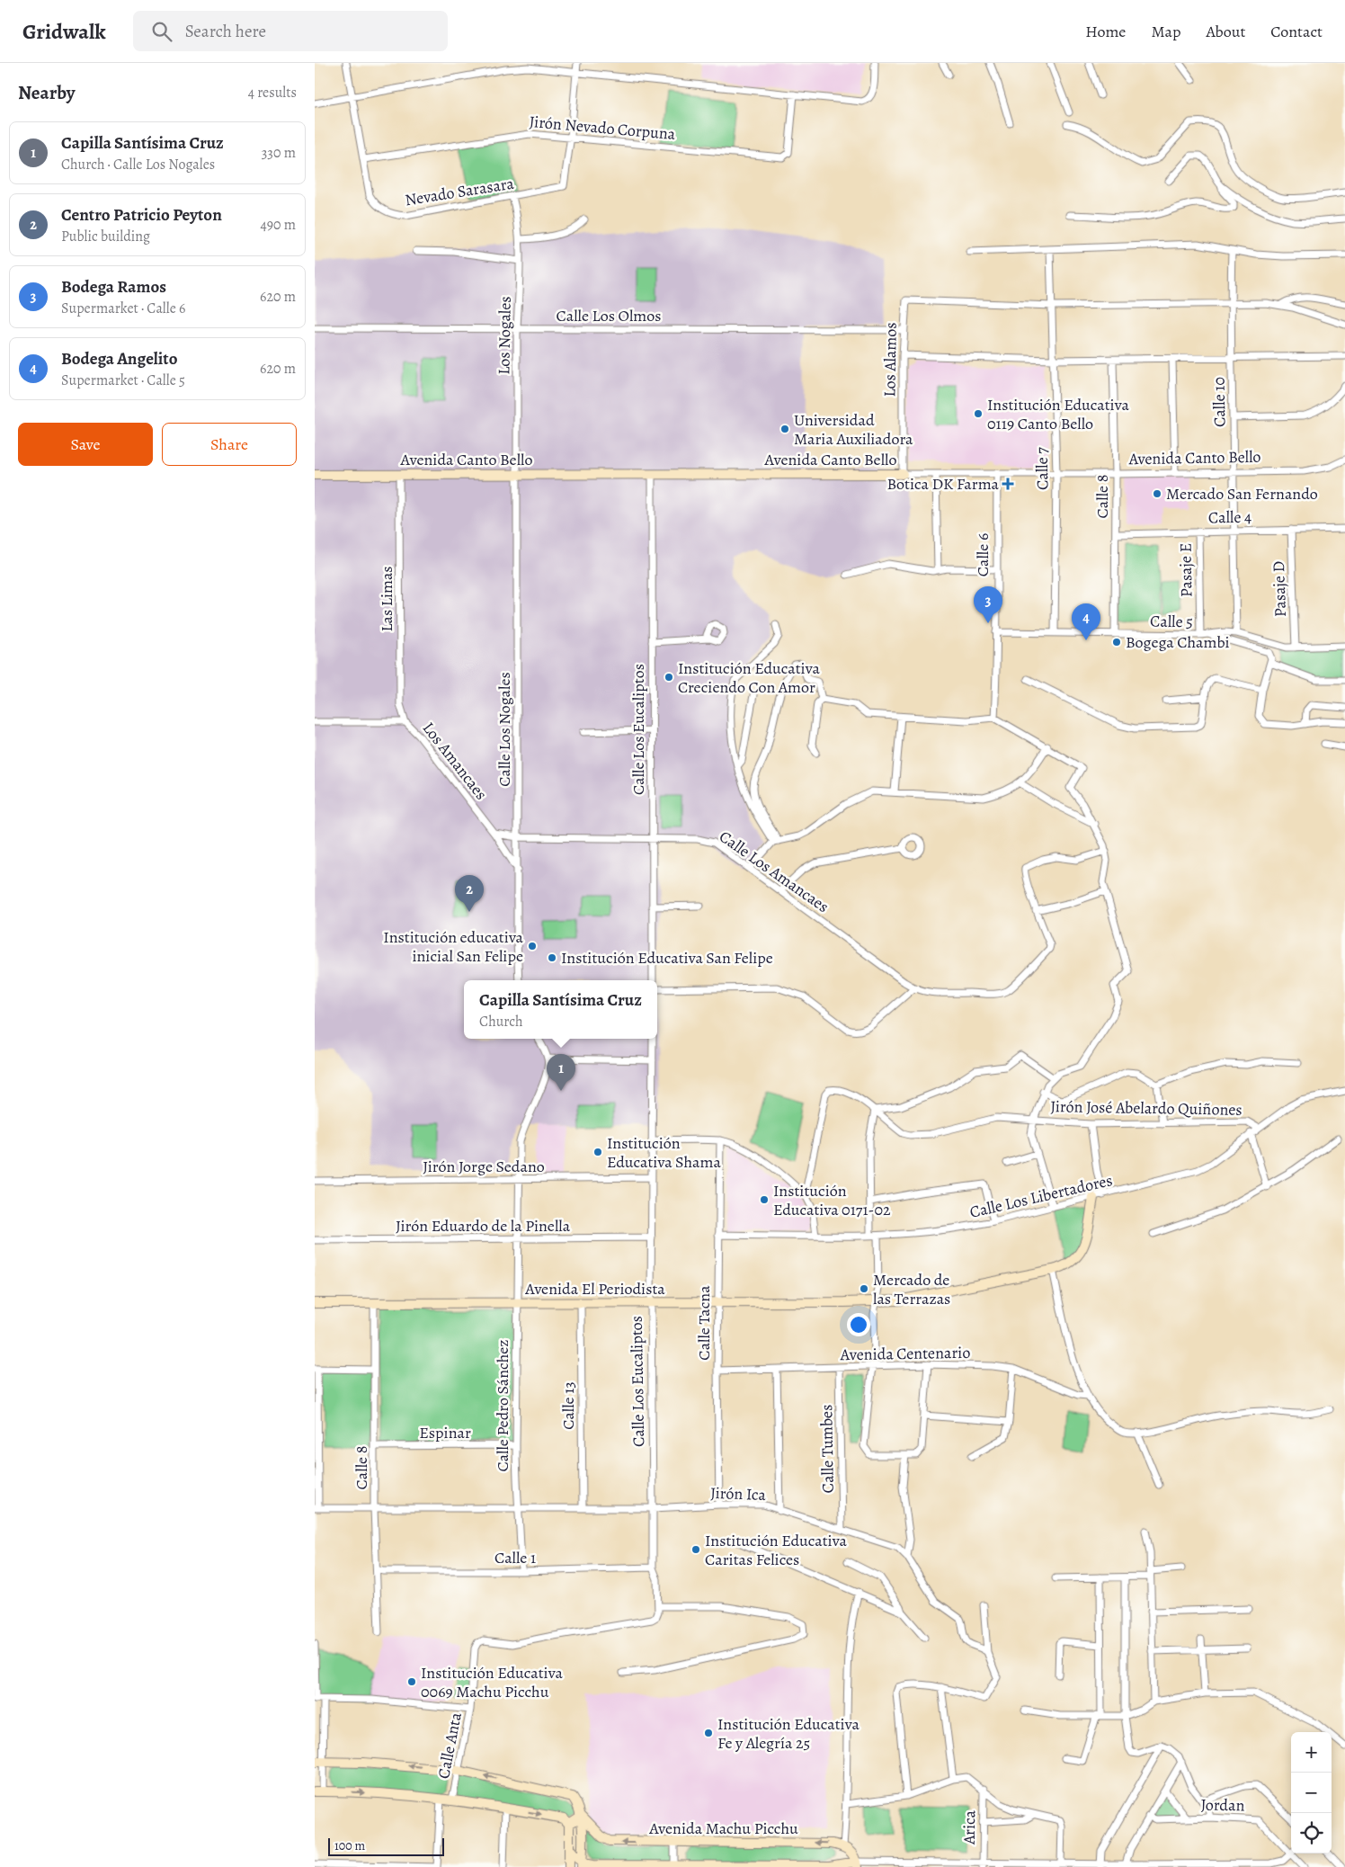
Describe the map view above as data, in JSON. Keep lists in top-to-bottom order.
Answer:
{
  "streets": {
    "street": [
      "Jirón Nevado Corpuna",
      "Nevado Sarasara",
      "Calle Los Olmos",
      "Los Nogales",
      "Los Alamos",
      "Calle 10",
      "Avenida Canto Bello",
      "Calle 7",
      "Calle 8",
      "Calle 4",
      "Calle 6",
      "Pasaje E",
      "Pasaje D",
      "Las Limas",
      "Calle 5",
      "Calle Los Nogales",
      "Calle Los Eucaliptos",
      "Los Amancaes",
      "Calle Los Amancaes",
      "Jirón José Abelardo Quiñones",
      "Jirón Jorge Sedano",
      "Calle Los Libertadores",
      "Jirón Eduardo de la Pinella",
      "Avenida El Periodista",
      "Calle Tacna",
      "Avenida Centenario",
      "Calle Pedro Sánchez",
      "Calle 13",
      "Espinar",
      "Calle Tumbes",
      "Jirón Ica",
      "Calle 1",
      "Calle Anta",
      "Jordan",
      "Arica",
      "Avenida Machu Picchu"
    ]
  },
  "crossings": [
    ["Jirón Nevado Corpuna", "Nevado Sarasara"],
    ["Nevado Sarasara", "Los Nogales"],
    ["Calle Los Olmos", "Los Nogales"],
    ["Calle Los Olmos", "Los Alamos"],
    ["Los Nogales", "Avenida Canto Bello"],
    ["Los Nogales", "Calle Los Nogales"],
    ["Los Alamos", "Avenida Canto Bello"],
    ["Los Alamos", "Calle 7"],
    ["Calle 10", "Avenida Canto Bello"],
    ["Calle 10", "Calle 4"],
    ["Calle 10", "Calle 5"],
    ["Avenida Canto Bello", "Calle 7"],
    ["Avenida Canto Bello", "Calle 8"],
    ["Avenida Canto Bello", "Calle 6"],
    ["Avenida Canto Bello", "Las Limas"],
    ["Avenida Canto Bello", "Calle Los Nogales"],
    ["Avenida Canto Bello", "Calle Los Eucaliptos"],
    ["Calle 7", "Calle 5"],
    ["Calle 8", "Calle 4"],
    ["Calle 8", "Calle 5"],
    ["Calle 8", "Avenida El Periodista"],
    ["Calle 8", "Espinar"],
    ["Calle 8", "Jirón Ica"],
    ["Calle 8", "Calle 1"],
    ["Calle 4", "Pasaje E"],
    ["Calle 4", "Pasaje D"],
    ["Calle 6", "Calle 5"],
    ["Pasaje E", "Calle 5"],
    ["Pasaje D", "Calle 5"],
    ["Las Limas", "Los Amancaes"],
    ["Calle Los Nogales", "Los Amancaes"],
    ["Calle Los Nogales", "Calle Los Amancaes"],
    ["Calle Los Eucaliptos", "Calle Los Amancaes"],
    ["Calle Los Eucaliptos", "Jirón Jorge Sedano"],
    ["Calle Los Eucaliptos", "Jirón Eduardo de la Pinella"],
    ["Calle Los Eucaliptos", "Avenida El Periodista"],
    ["Calle Los Eucaliptos", "Jirón Ica"],
    ["Calle Los Eucaliptos", "Calle 1"],
    ["Calle Los Eucaliptos", "Calle Anta"],
    ["Los Amancaes", "Calle Los Amancaes"],
    ["Jirón José Abelardo Quiñones", "Calle Los Libertadores"],
    ["Calle Los Libertadores", "Avenida El Periodista"],
    ["Calle Los Libertadores", "Calle Tacna"],
    ["Jirón Eduardo de la Pinella", "Calle Pedro Sánchez"],
    ["Avenida El Periodista", "Calle Tacna"],
    ["Avenida El Periodista", "Calle Pedro Sánchez"],
    ["Avenida El Periodista", "Calle 13"],
    ["Calle Tacna", "Avenida Centenario"],
    ["Calle Tacna", "Jirón Ica"],
    ["Avenida Centenario", "Calle Tumbes"],
    ["Calle Pedro Sánchez", "Espinar"],
    ["Calle Pedro Sánchez", "Jirón Ica"],
    ["Calle Pedro Sánchez", "Calle 1"],
    ["Calle 13", "Jirón Ica"],
    ["Calle Tumbes", "Jirón Ica"],
    ["Calle Anta", "Avenida Machu Picchu"]
  ],
  "places": {
    "other": [
      "Institución Educativa 0119 Canto Bello",
      "Universidad Maria Auxiliadora",
      "Mercado San Fernando",
      "Bogega Chambi",
      "Institución Educativa Creciendo Con Amor",
      "Institución educativa inicial San Felipe",
      "Institución Educativa San Felipe",
      "Institución Educativa Shama",
      "Institución Educativa 0171-02",
      "Mercado de las Terrazas",
      "Institución Educativa Caritas Felices",
      "Institución Educativa 0069 Machu Picchu",
      "Institución Educativa Fe y Alegría 25"
    ],
    "health": ["Botica DK Farma"]
  },
  "scale_bar": "100 m",
  "page": {
    "header": "Gridwalk",
    "search": "Search here",
    "nav": [
      "Home",
      "Map",
      "About",
      "Contact"
    ],
    "heading": ["Nearby", "4 results"],
    "list": [
      {
        "mark": "1",
        "name": "Capilla Santísima Cruz",
        "note": "Church · Calle Los Nogales",
        "value": "330 m"
      },
      {
        "mark": "2",
        "name": "Centro Patricio Peyton",
        "note": "Public building",
        "value": "490 m"
      },
      {
        "mark": "3",
        "name": "Bodega Ramos",
        "note": "Supermarket · Calle 6",
        "value": "620 m"
      },
      {
        "mark": "4",
        "name": "Bodega Angelito",
        "note": "Supermarket · Calle 5",
        "value": "620 m"
      }
    ],
    "buttons": ["Save", "Share"],
    "pins": [
      "3",
      "4",
      "2",
      "1"
    ],
    "popup": ["Capilla Santísima Cruz", "Church"],
    "map_buttons": ["+", "−"],
    "scale": "100 m"
  }
}
